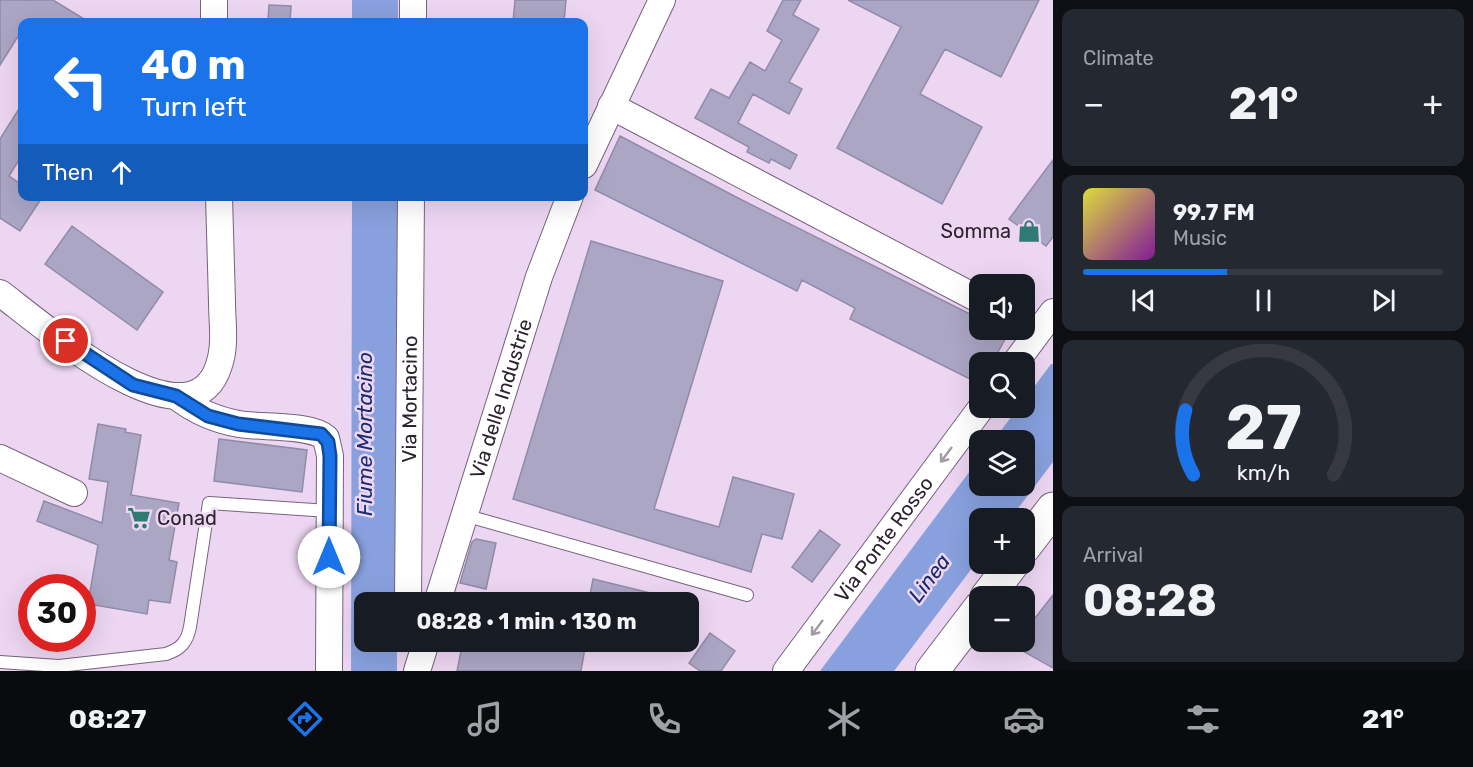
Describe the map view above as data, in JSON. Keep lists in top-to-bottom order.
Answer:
{
  "streets": {
    "street": ["Via delle Industrie", "Via Mortacino", "Via Ponte Rosso"]
  },
  "one_way": ["Via Ponte Rosso"],
  "water": ["Fiume Mortacino", "Linea"],
  "places": {
    "shop": ["Somma"],
    "supermarket": ["Conad"]
  },
  "page": {
    "tile": [
      "Climate",
      ["Arrival", "08:28"]
    ],
    "turn": ["40 m", "Turn left"],
    "heat": ["−", "21°", "+"],
    "then": "Then",
    "song": ["99.7 FM", "Music"],
    "map_buttons": ["+", "−"],
    "limit": "30",
    "trip": "08:28 · 1 min · 130 m",
    "tabs": ["08:27", "21°"],
    "gauge": ["27", "km/h"]
  }
}
